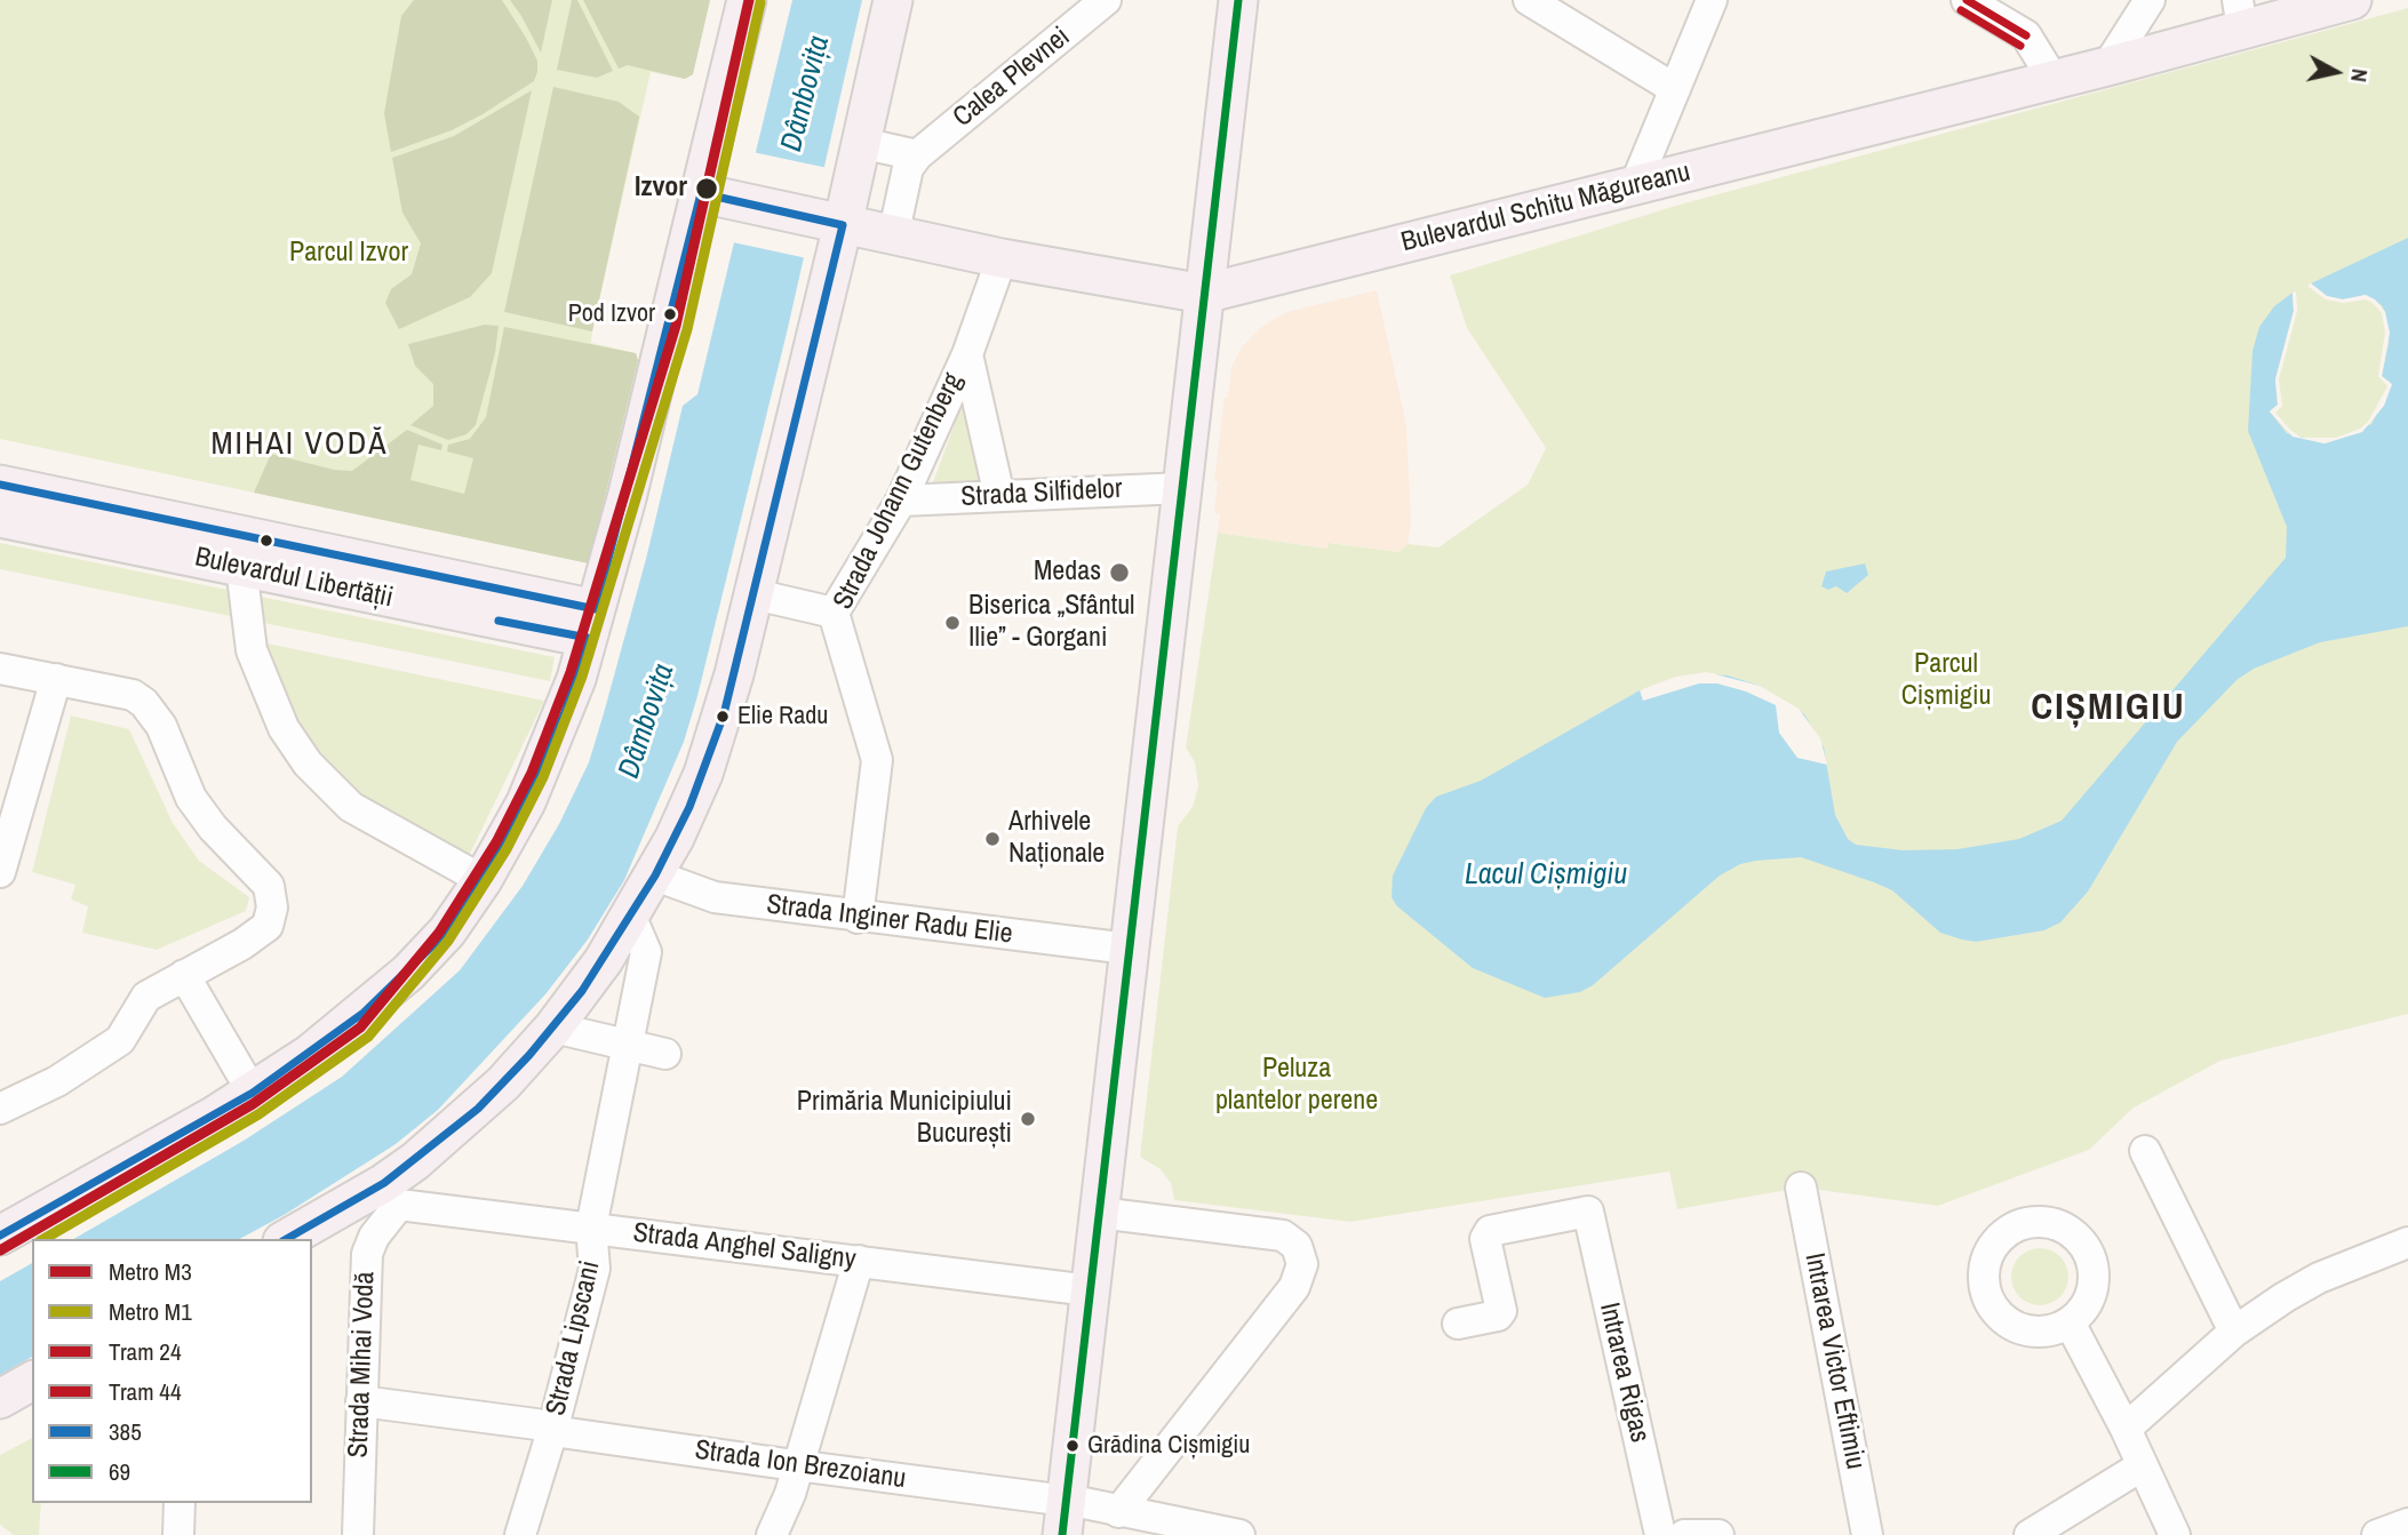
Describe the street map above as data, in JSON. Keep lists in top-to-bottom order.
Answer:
{
  "streets": {
    "main road": ["Bulevardul Schitu Măgureanu", "Bulevardul Libertății"],
    "street": [
      "Calea Plevnei",
      "Strada Johann Gutenberg",
      "Strada Silfidelor",
      "Strada Inginer Radu Elie",
      "Strada Anghel Saligny",
      "Strada Lipscani",
      "Intrarea Victor Eftimiu",
      "Strada Mihai Vodă",
      "Intrarea Rigas",
      "Strada Ion Brezoianu"
    ]
  },
  "crossings": [
    ["Calea Plevnei", "Bulevardul Schitu Măgureanu"],
    ["Bulevardul Schitu Măgureanu", "Strada Johann Gutenberg"],
    ["Strada Johann Gutenberg", "Strada Silfidelor"],
    ["Strada Johann Gutenberg", "Strada Inginer Radu Elie"],
    ["Strada Anghel Saligny", "Strada Lipscani"],
    ["Strada Anghel Saligny", "Strada Mihai Vodă"],
    ["Strada Lipscani", "Strada Ion Brezoianu"],
    ["Strada Mihai Vodă", "Strada Ion Brezoianu"]
  ],
  "districts": ["MIHAI VODĂ", "CIȘMIGIU"],
  "water": ["Dâmbovița", "Lacul Cișmigiu"],
  "parks": ["Parcul Izvor", "Parcul Cișmigiu", "Peluza plantelor perene"],
  "places": [
    "Izvor",
    "Pod Izvor",
    "Medas",
    "Biserica „Sfântul Ilie” - Gorgani",
    "Elie Radu",
    "Arhivele Naționale",
    "Primăria Municipiului București",
    "Grădina Cișmigiu"
  ],
  "lines": [
    "metro line M3",
    "tram line 24",
    "transit line 69",
    "metro line M1",
    "tram line 44",
    "transit line 385"
  ],
  "legend": [
    "Metro M3",
    "Metro M1",
    "Tram 24",
    "Tram 44",
    "385",
    "69"
  ],
  "north": "right"
}
